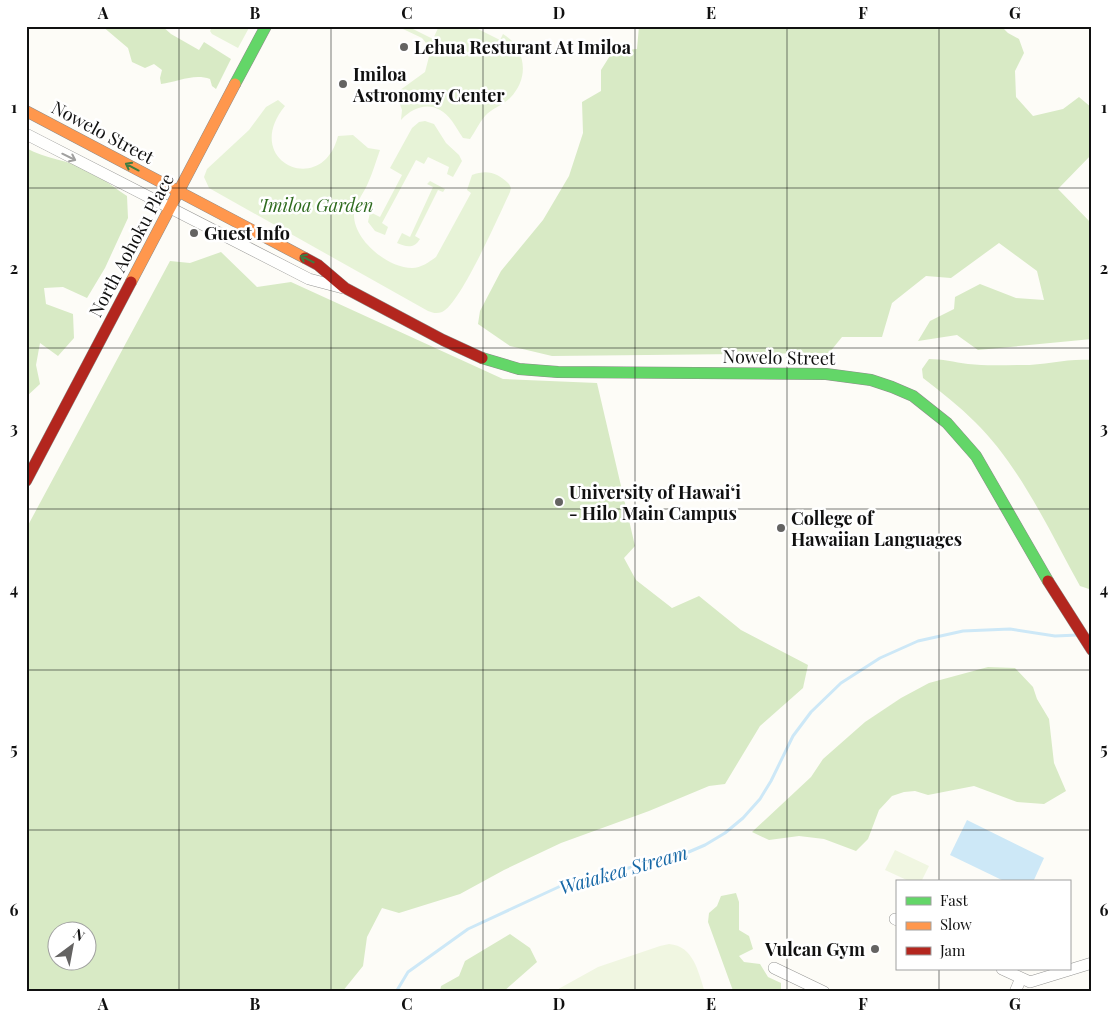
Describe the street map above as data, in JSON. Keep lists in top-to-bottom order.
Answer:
{
  "streets": {
    "street": ["Nowelo Street", "North Aohoku Place"]
  },
  "crossings": [
    ["Nowelo Street", "North Aohoku Place"]
  ],
  "water": ["Waiakea Stream"],
  "parks": ["'Imiloa Garden"],
  "places": [
    "Lehua Resturant At Imiloa",
    "Imiloa Astronomy Center",
    "Guest Info",
    "University of Hawaiʻi - Hilo Main Campus",
    "College of Hawaiian Languages",
    "Vulcan Gym"
  ],
  "legend": ["Fast", "Slow", "Jam"],
  "north": "top right",
  "grid": {
    "columns": [
      "A",
      "B",
      "C",
      "D",
      "E",
      "F",
      "G"
    ],
    "rows": [
      "1",
      "2",
      "3",
      "4",
      "5",
      "6"
    ]
  }
}
